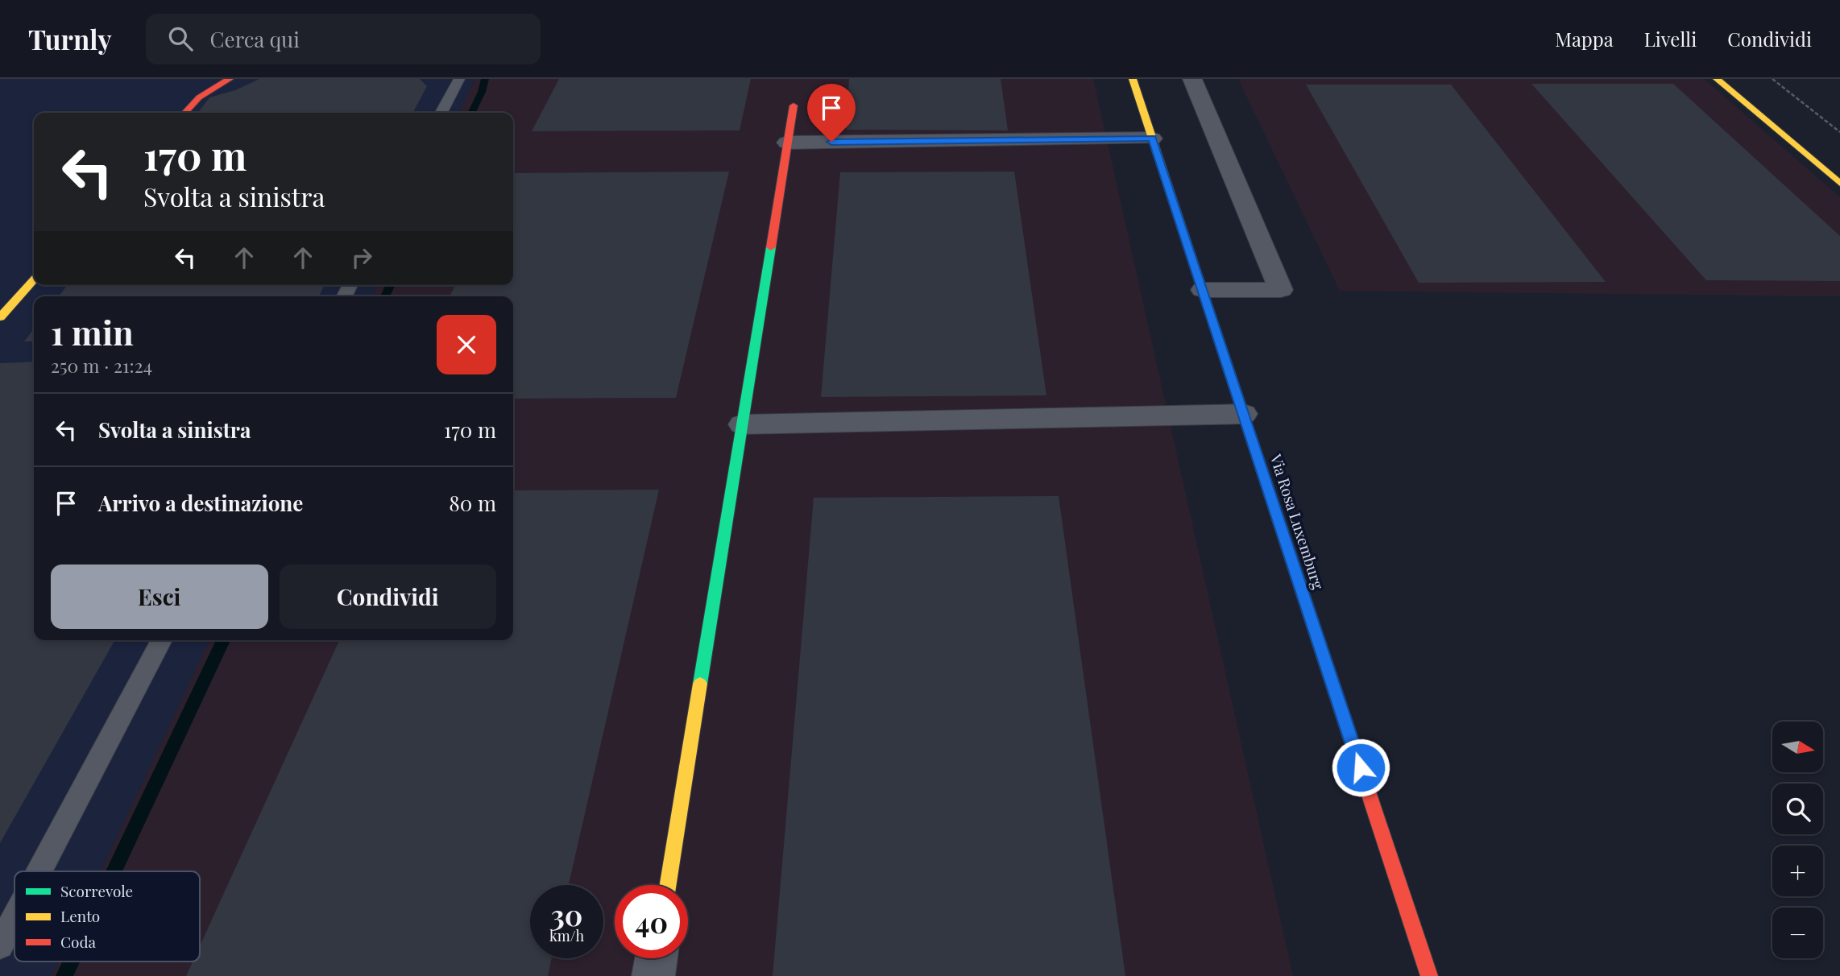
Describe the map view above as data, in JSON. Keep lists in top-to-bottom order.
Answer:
{
  "streets": {
    "street": ["Via Rosa Luxemburg"]
  },
  "legend": ["Scorrevole", "Lento", "Coda"],
  "north": "right",
  "page": {
    "header": "Turnly",
    "search": "Cerca qui",
    "nav": ["Mappa", "Livelli", "Condividi"],
    "turn": ["170 m", "Svolta a sinistra"],
    "heading": ["1 min", "250 m · 21:24"],
    "list": [
      {
        "name": "Svolta a sinistra",
        "value": "170 m"
      },
      {
        "name": "Arrivo a destinazione",
        "value": "80 m"
      }
    ],
    "buttons": ["Esci", "Condividi"],
    "map_buttons": ["+", "−"],
    "speed": "30 km/h",
    "limit": "40"
  }
}
